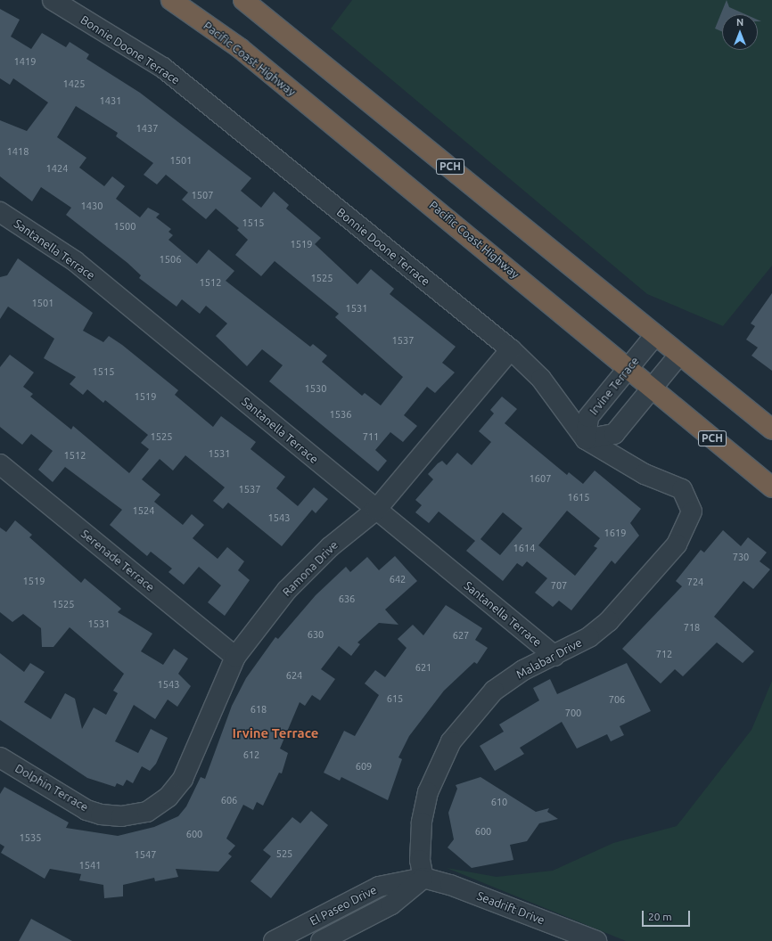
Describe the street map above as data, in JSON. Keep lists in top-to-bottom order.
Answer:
{
  "streets": {
    "highway": ["Pacific Coast Highway", "PCH"],
    "street": [
      "Bonnie Doone Terrace",
      "Santanella Terrace",
      "Irvine Terrace",
      "Serenade Terrace",
      "Ramona Drive",
      "Malabar Drive",
      "Dolphin Terrace",
      "El Paseo Drive",
      "Seadrift Drive"
    ]
  },
  "crossings": [
    ["Bonnie Doone Terrace", "Irvine Terrace"],
    ["Bonnie Doone Terrace", "Ramona Drive"],
    ["Bonnie Doone Terrace", "Malabar Drive"],
    ["Pacific Coast Highway", "Irvine Terrace"],
    ["PCH", "Irvine Terrace"],
    ["Santanella Terrace", "Ramona Drive"],
    ["Santanella Terrace", "Malabar Drive"],
    ["Serenade Terrace", "Ramona Drive"],
    ["Ramona Drive", "Dolphin Terrace"],
    ["Malabar Drive", "El Paseo Drive"],
    ["Malabar Drive", "Seadrift Drive"],
    ["El Paseo Drive", "Seadrift Drive"]
  ],
  "districts": ["Irvine Terrace"],
  "house_numbers": [
    "1419",
    "1425",
    "1431",
    "1437",
    "1418",
    "1501",
    "1424",
    "1507",
    "1430",
    "1515",
    "1500",
    "1519",
    "1506",
    "1525",
    "1512",
    "1501",
    "1531",
    "1537",
    "1515",
    "1530",
    "1519",
    "1536",
    "1525",
    "711",
    "1531",
    "1512",
    "1607",
    "1537",
    "1615",
    "1524",
    "1543",
    "1619",
    "1614",
    "730",
    "642",
    "1519",
    "724",
    "707",
    "636",
    "1525",
    "1531",
    "718",
    "630",
    "627",
    "712",
    "621",
    "624",
    "1543",
    "615",
    "706",
    "618",
    "700",
    "612",
    "609",
    "606",
    "610",
    "600",
    "600",
    "1535",
    "525",
    "1547",
    "1541"
  ],
  "scale_bar": "20 m",
  "north": "top"
}
